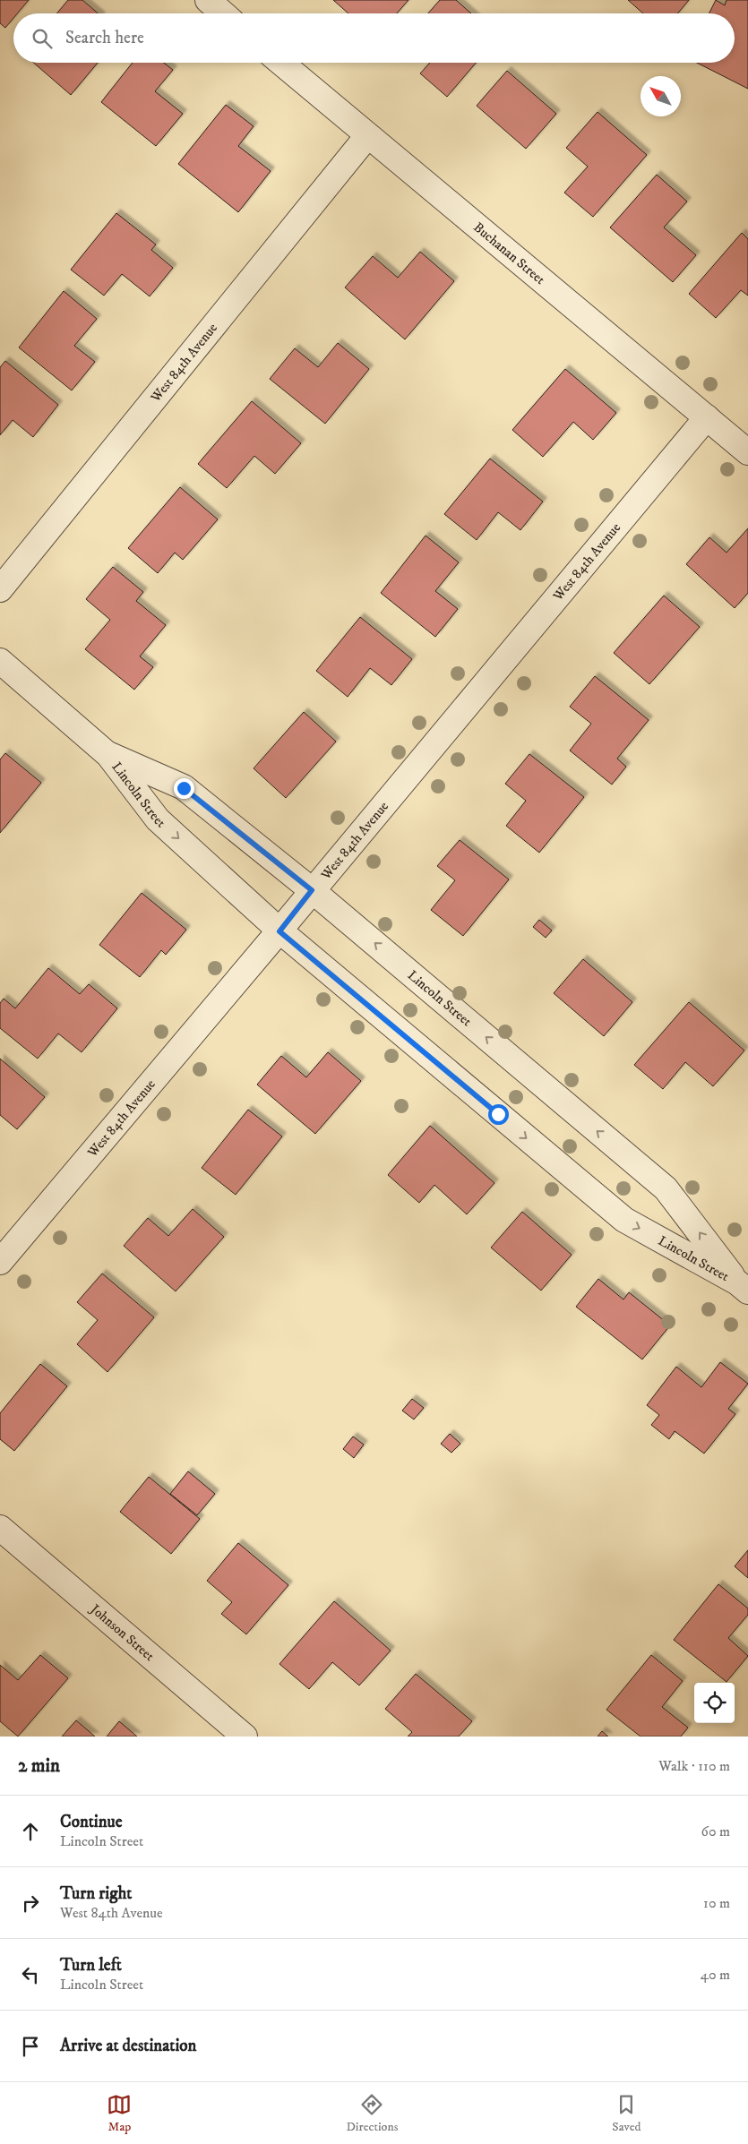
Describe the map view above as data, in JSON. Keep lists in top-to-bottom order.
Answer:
{
  "streets": {
    "street": [
      "Buchanan Street",
      "West 84th Avenue",
      "Lincoln Street",
      "Johnson Street"
    ]
  },
  "crossings": [
    ["Buchanan Street", "West 84th Avenue"],
    ["West 84th Avenue", "Lincoln Street"]
  ],
  "north": "top left",
  "page": {
    "search": "Search here",
    "heading": ["2 min", "Walk · 110 m"],
    "list": [
      ["Continue", "Lincoln Street", "60 m"],
      ["Turn right", "West 84th Avenue", "10 m"],
      ["Turn left", "Lincoln Street", "40 m"],
      "Arrive at destination"
    ],
    "nav": ["Map", "Directions", "Saved"]
  }
}
